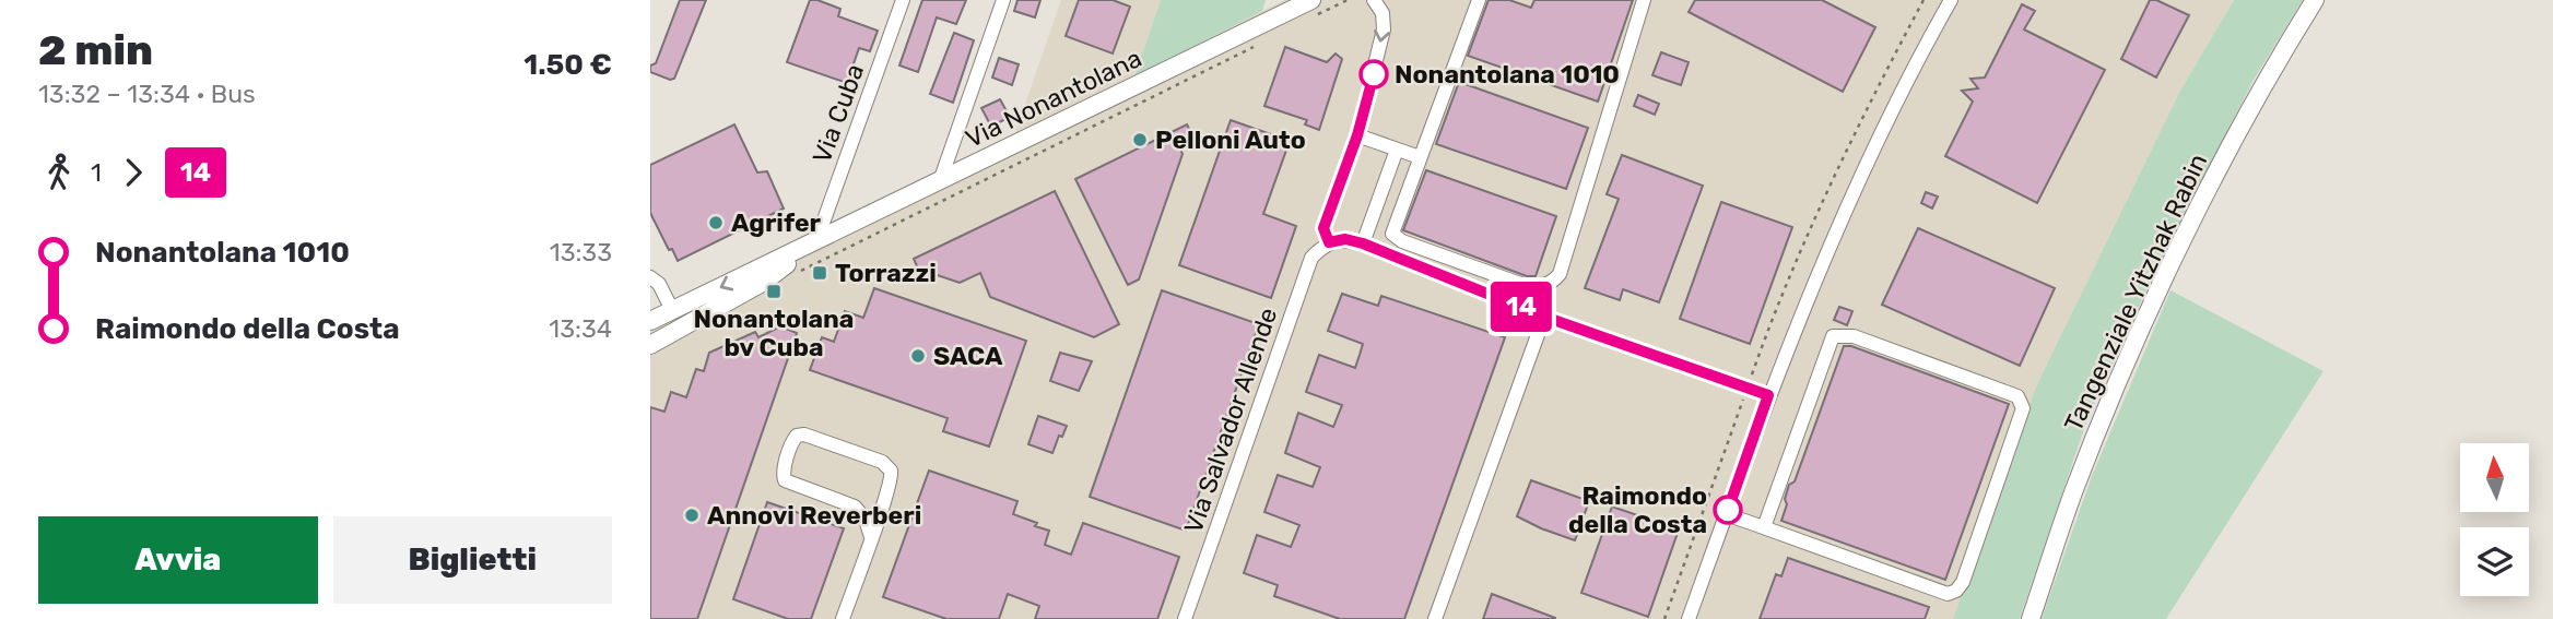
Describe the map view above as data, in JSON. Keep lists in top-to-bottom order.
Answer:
{
  "streets": {
    "main road": ["Via Nonantolana", "Tangenziale Yitzhak Rabin"],
    "street": ["Via Cuba", "Via Salvador Allende"]
  },
  "crossings": [
    ["Via Nonantolana", "Via Cuba"]
  ],
  "places": {
    "other": [
      "Nonantolana 1010",
      "Pelloni Auto",
      "Agrifer",
      "SACA",
      "Raimondo della Costa",
      "Annovi Reverberi"
    ],
    "transit": ["Torrazzi", "Nonantolana bv Cuba"]
  },
  "lines": ["bus line 14"],
  "north": "top",
  "page": {
    "heading": ["2 min", "13:32 – 13:34 · Bus", "1.50 €"],
    "on_map": "14",
    "legs": ["1", "14"],
    "list": [
      {
        "name": "Nonantolana 1010",
        "value": "13:33"
      },
      {
        "name": "Raimondo della Costa",
        "value": "13:34"
      }
    ],
    "buttons": ["Avvia", "Biglietti"]
  }
}
